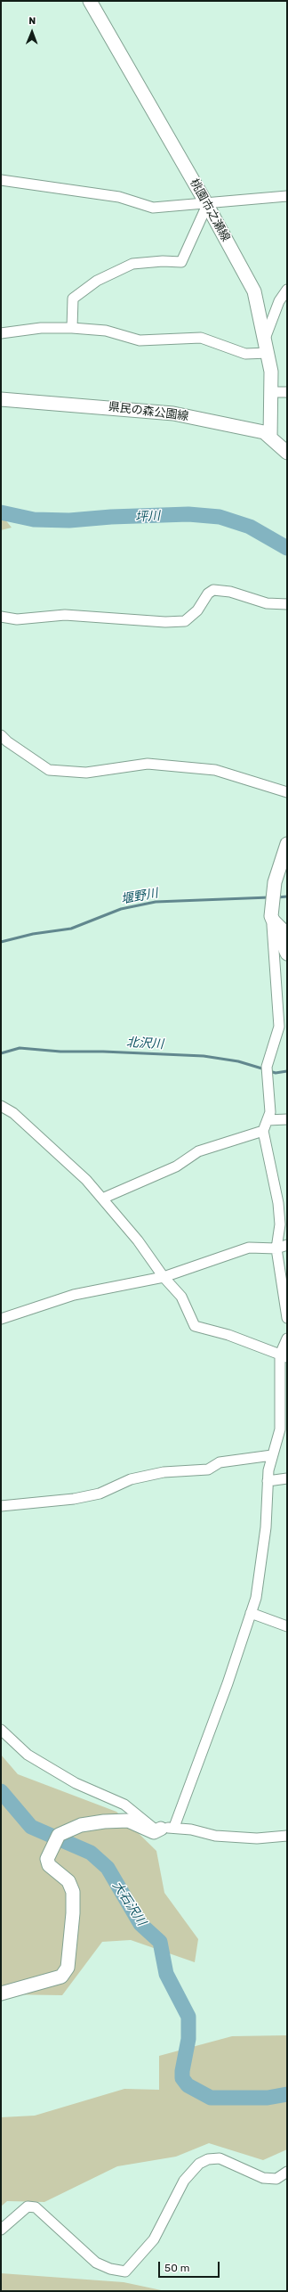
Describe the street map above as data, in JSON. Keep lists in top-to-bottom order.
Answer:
{
  "streets": {
    "main road": ["桃園市之瀬線", "県民の森公園線"]
  },
  "crossings": [
    ["桃園市之瀬線", "県民の森公園線"]
  ],
  "water": [
    "坪川",
    "堰野川",
    "北沢川",
    "大石沢川"
  ],
  "scale_bar": "50 m",
  "north": "top"
}
